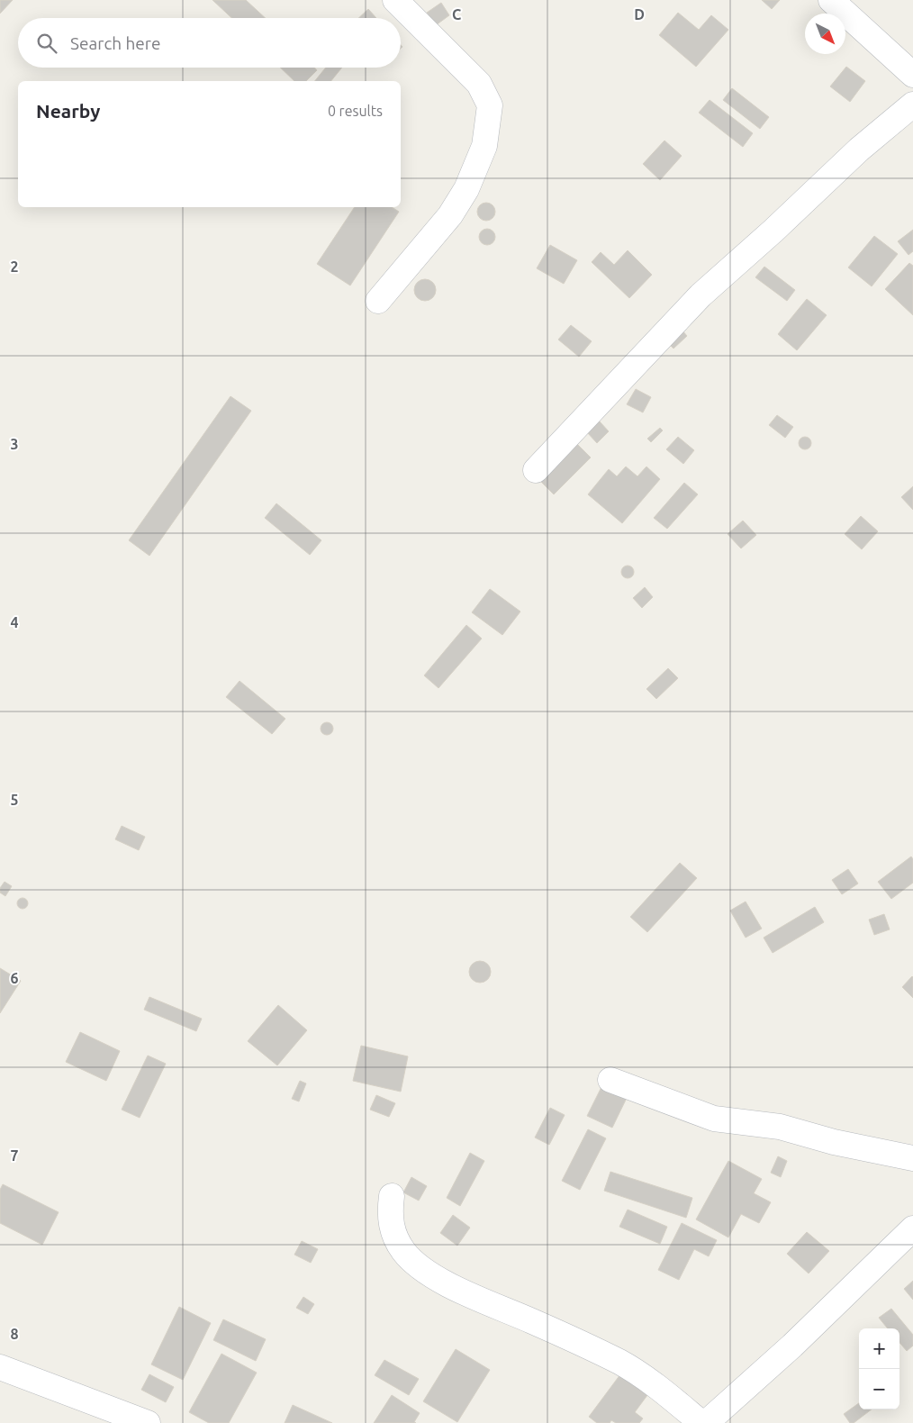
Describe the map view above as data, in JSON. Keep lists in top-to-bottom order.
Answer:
{
  "north": "bottom right",
  "page": {
    "search": "Search here",
    "heading": ["Nearby", "0 results"],
    "map_buttons": ["+", "−"]
  },
  "grid": {
    "columns": ["C", "D"],
    "rows": [
      "2",
      "3",
      "4",
      "5",
      "6",
      "7",
      "8"
    ]
  }
}
